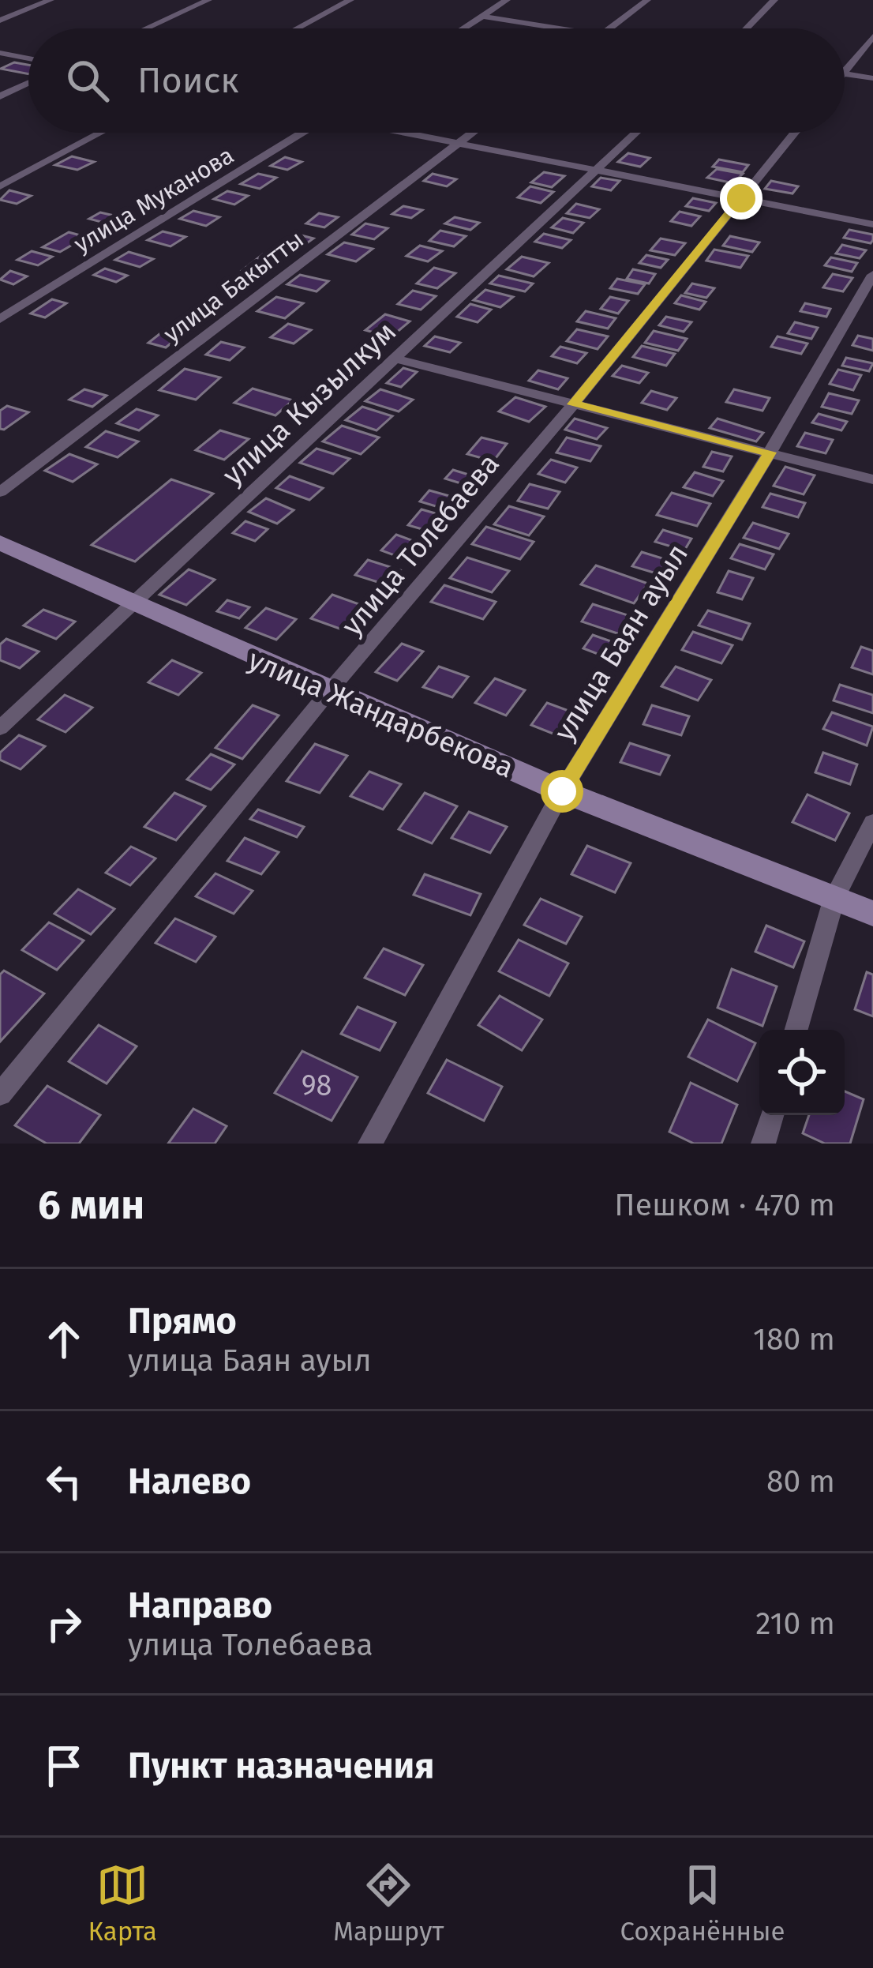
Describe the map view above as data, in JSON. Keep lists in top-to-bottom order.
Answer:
{
  "streets": {
    "street": [
      "улица Муканова",
      "улица Бакытты",
      "улица Кызылкум",
      "улица Толебаева",
      "улица Баян ауыл",
      "улица Жандарбекова"
    ]
  },
  "crossings": [
    ["улица Кызылкум", "улица Жандарбекова"],
    ["улица Толебаева", "улица Жандарбекова"],
    ["улица Баян ауыл", "улица Жандарбекова"]
  ],
  "house_numbers": ["98"],
  "page": {
    "search": "Поиск",
    "heading": ["6 мин", "Пешком · 470 m"],
    "list": [
      ["Прямо", "улица Баян ауыл", "180 m"],
      ["Налево", "80 m"],
      ["Направо", "улица Толебаева", "210 m"],
      "Пункт назначения"
    ],
    "nav": ["Карта", "Маршрут", "Сохранённые"]
  }
}
